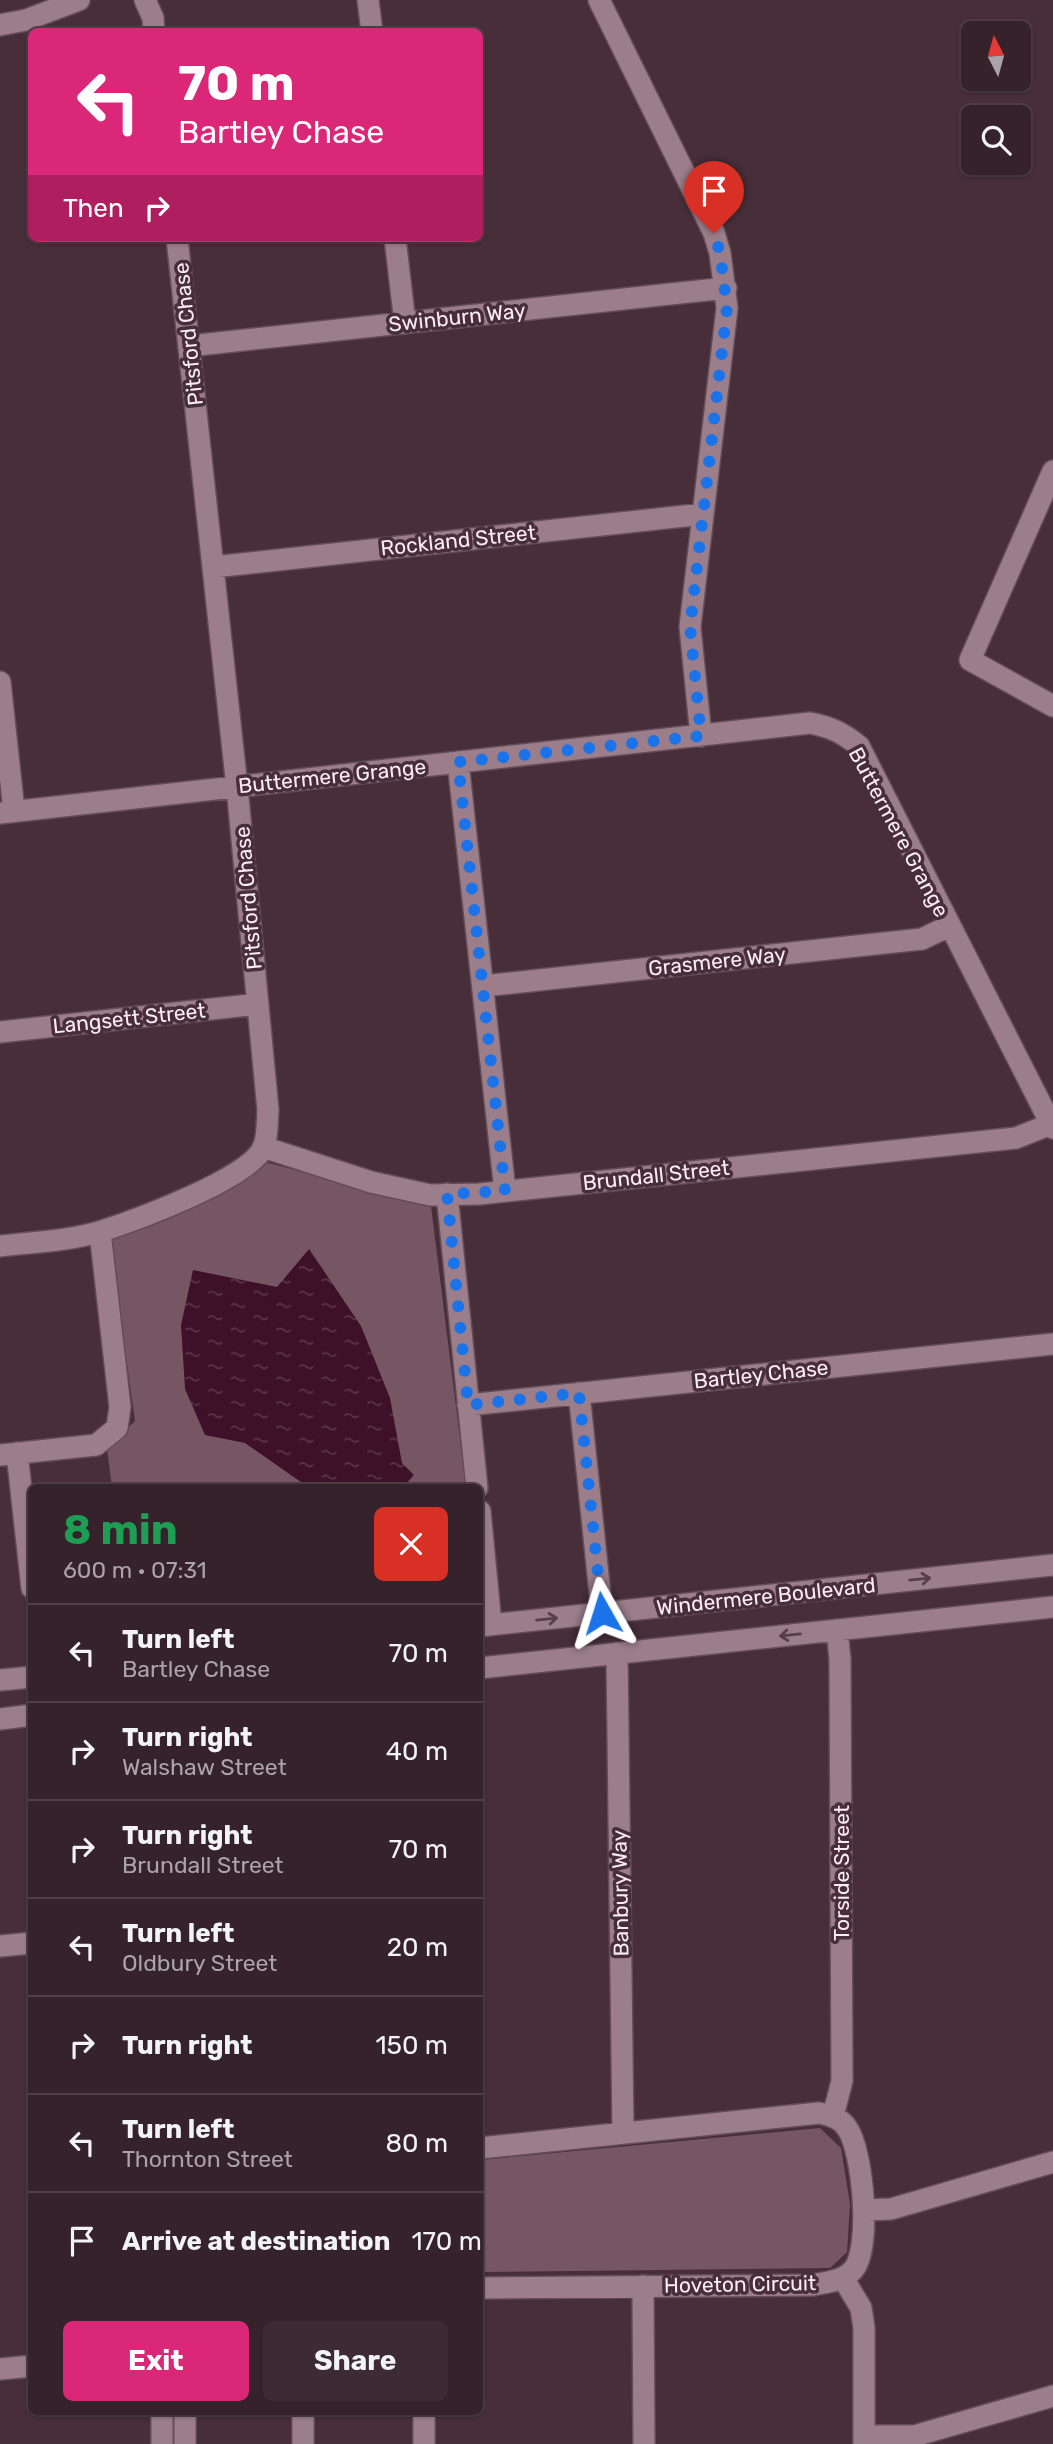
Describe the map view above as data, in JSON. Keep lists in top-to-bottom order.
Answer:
{
  "streets": {
    "street": [
      "Swinburn Way",
      "Pitsford Chase",
      "Rockland Street",
      "Buttermere Grange",
      "Grasmere Way",
      "Langsett Street",
      "Brundall Street",
      "Bartley Chase",
      "Windermere Boulevard",
      "Torside Street",
      "Banbury Way",
      "Hoveton Circuit"
    ]
  },
  "crossings": [
    ["Swinburn Way", "Pitsford Chase"],
    ["Pitsford Chase", "Rockland Street"],
    ["Pitsford Chase", "Buttermere Grange"],
    ["Pitsford Chase", "Langsett Street"],
    ["Pitsford Chase", "Brundall Street"],
    ["Buttermere Grange", "Grasmere Way"],
    ["Buttermere Grange", "Brundall Street"],
    ["Windermere Boulevard", "Torside Street"],
    ["Windermere Boulevard", "Banbury Way"],
    ["Torside Street", "Hoveton Circuit"]
  ],
  "north": "top",
  "page": {
    "turn": ["70 m", "Bartley Chase"],
    "then": "Then",
    "heading": ["8 min", "600 m · 07:31"],
    "list": [
      {
        "name": "Turn left",
        "note": "Bartley Chase",
        "value": "70 m"
      },
      {
        "name": "Turn right",
        "note": "Walshaw Street",
        "value": "40 m"
      },
      {
        "name": "Turn right",
        "note": "Brundall Street",
        "value": "70 m"
      },
      {
        "name": "Turn left",
        "note": "Oldbury Street",
        "value": "20 m"
      },
      {
        "name": "Turn right",
        "value": "150 m"
      },
      {
        "name": "Turn left",
        "note": "Thornton Street",
        "value": "80 m"
      },
      {
        "name": "Arrive at destination",
        "value": "170 m"
      }
    ],
    "buttons": ["Exit", "Share"]
  }
}
